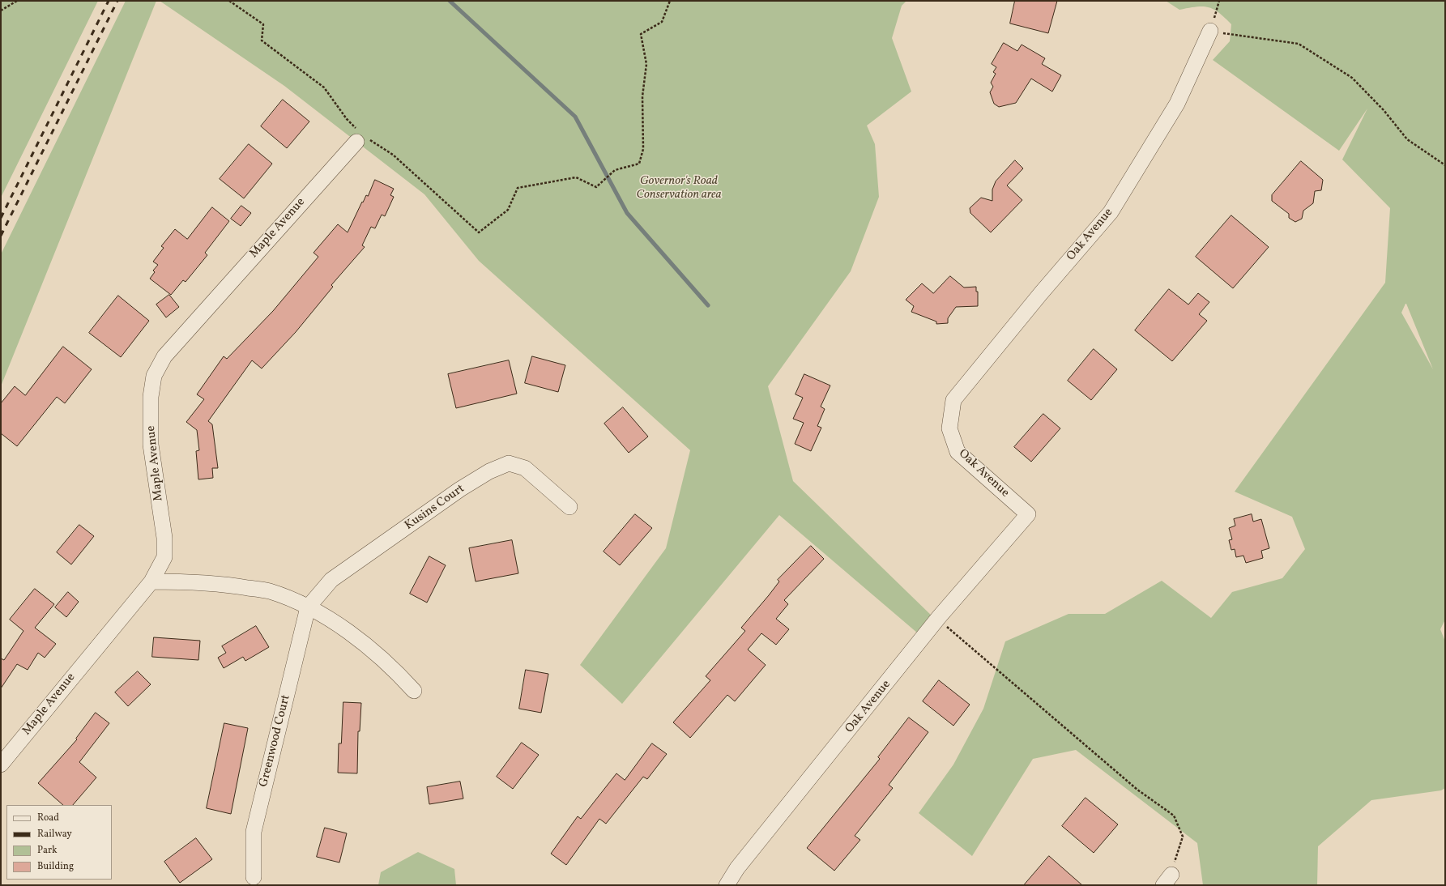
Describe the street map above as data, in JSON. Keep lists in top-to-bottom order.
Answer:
{
  "streets": {
    "street": [
      "Maple Avenue",
      "Oak Avenue",
      "Kusins Court",
      "Greenwood Court"
    ]
  },
  "crossings": [
    ["Kusins Court", "Greenwood Court"]
  ],
  "parks": ["Governor's Road Conservation area"],
  "legend": [
    "Road",
    "Railway",
    "Park",
    "Building"
  ]
}
